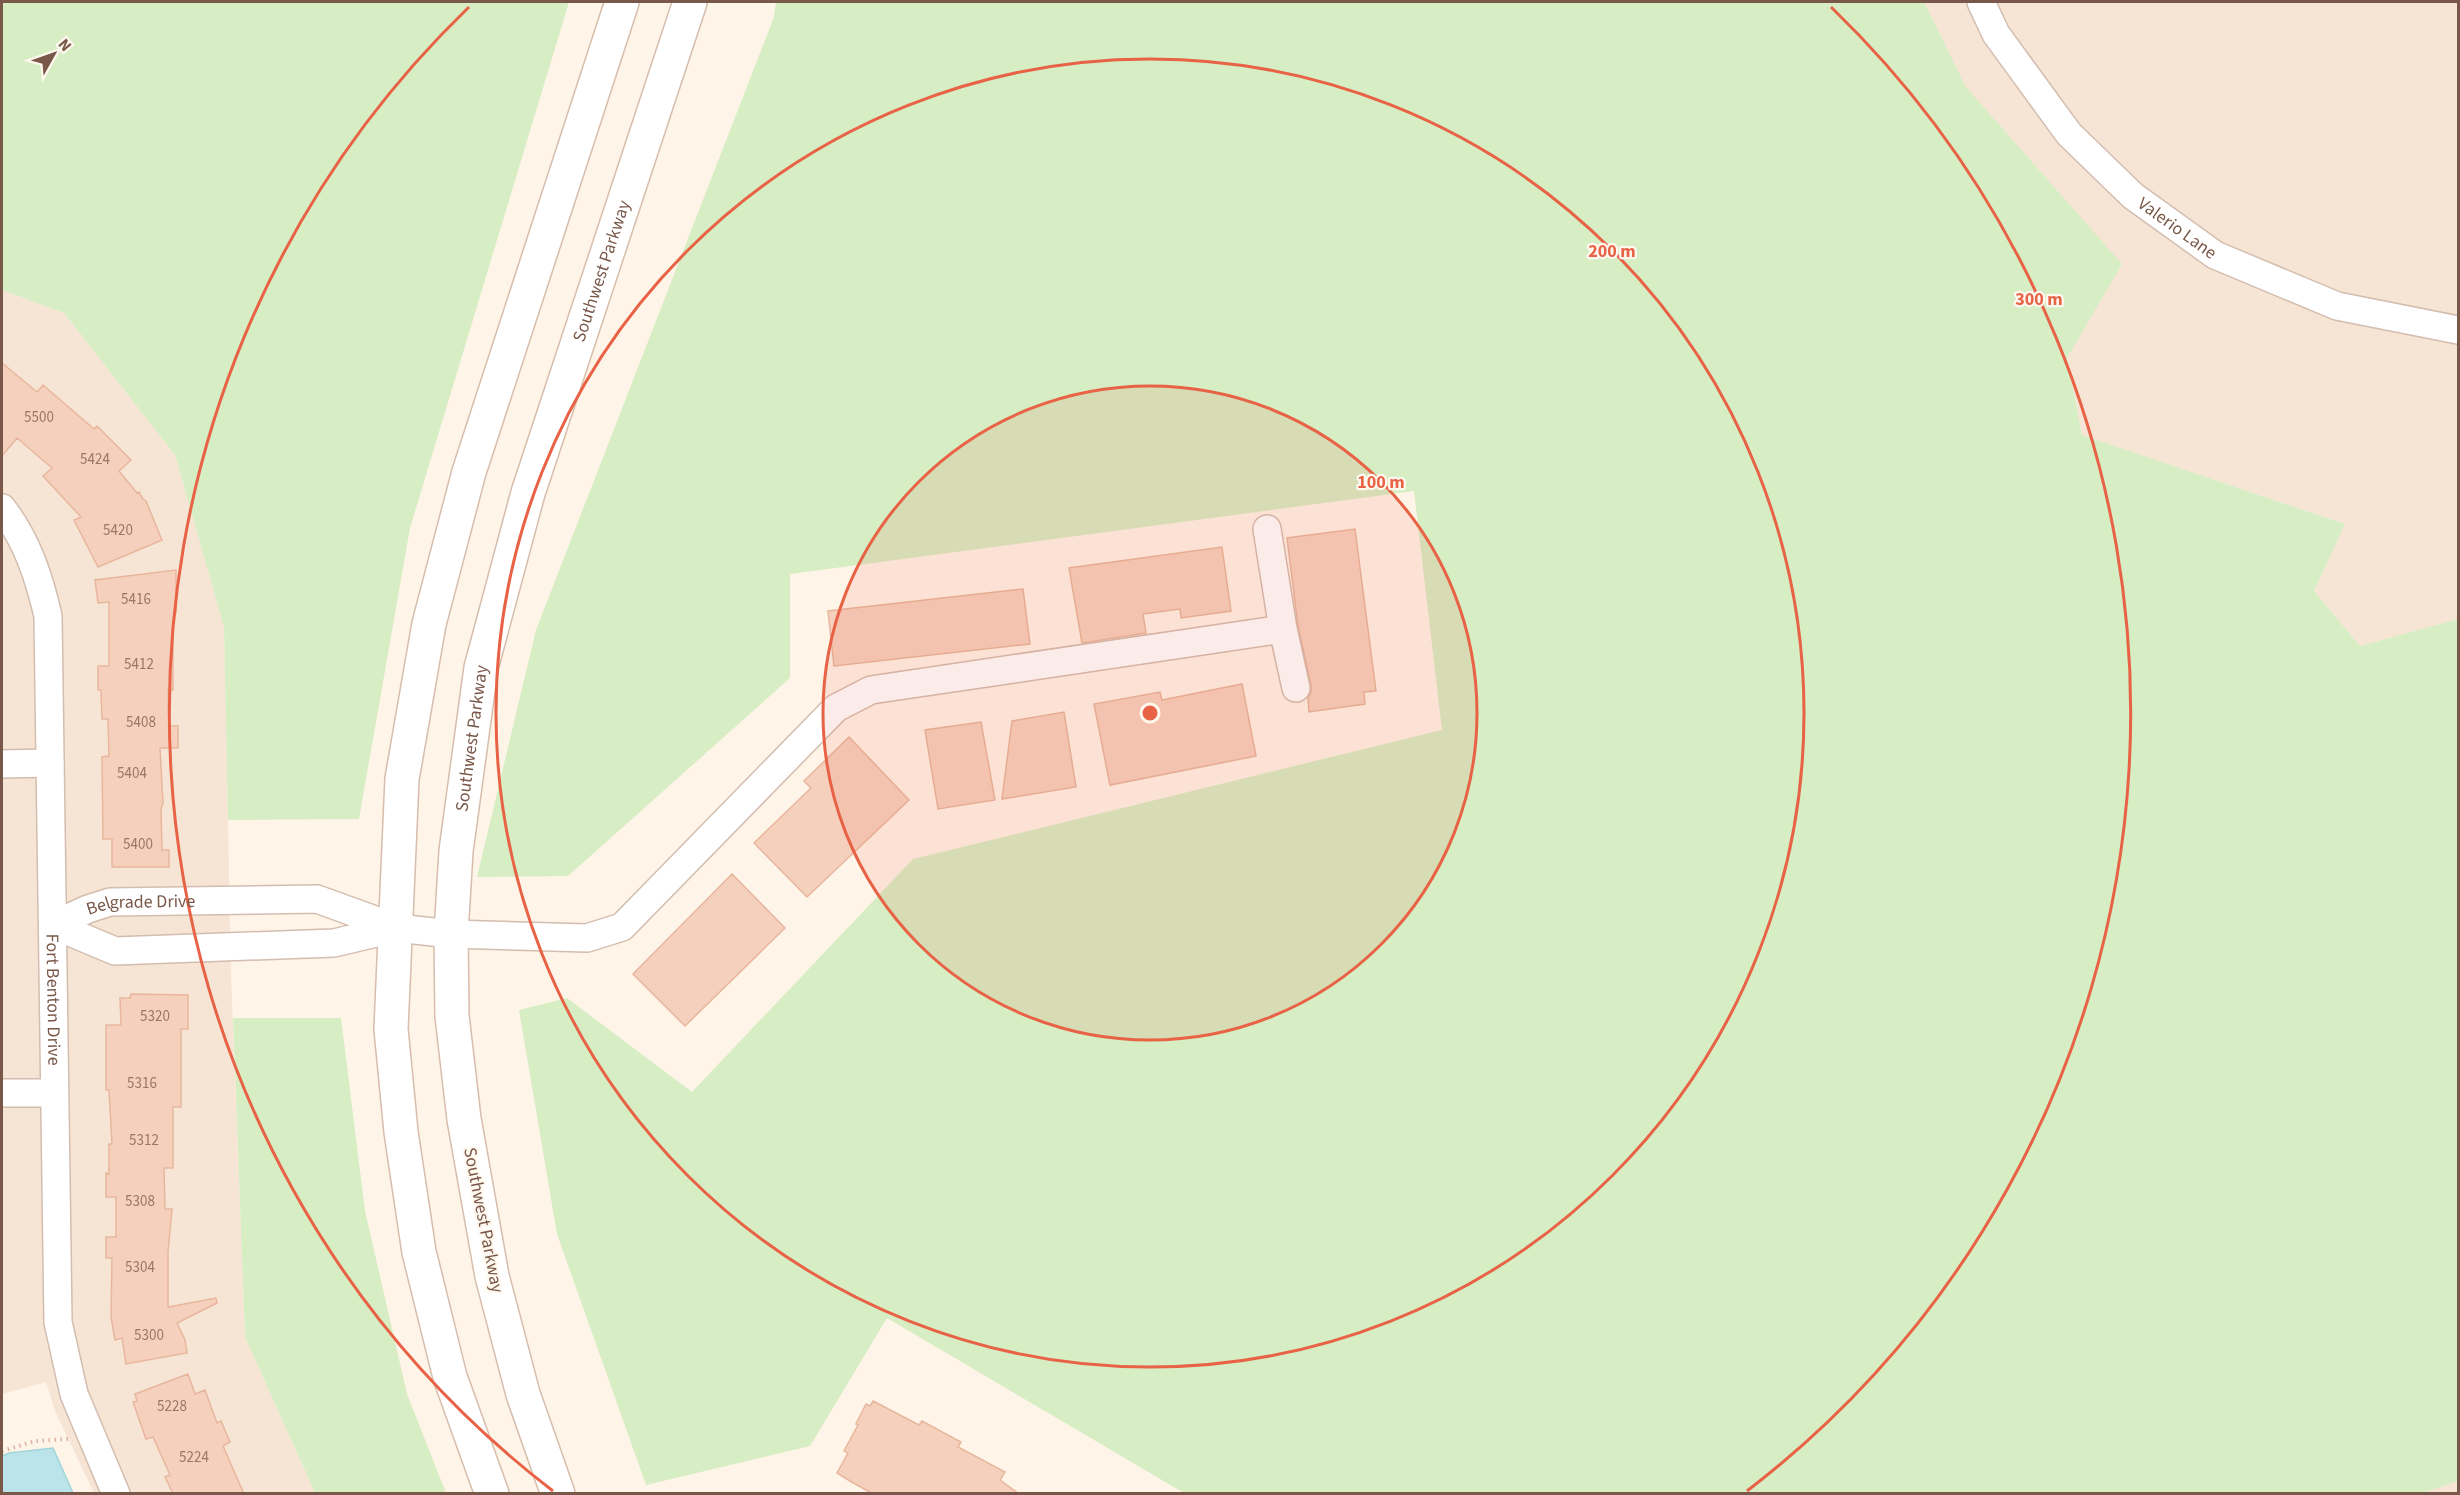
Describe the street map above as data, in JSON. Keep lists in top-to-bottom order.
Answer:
{
  "streets": {
    "main road": ["Southwest Parkway"],
    "street": ["Valerio Lane", "Belgrade Drive", "Fort Benton Drive"]
  },
  "crossings": [
    ["Southwest Parkway", "Belgrade Drive"],
    ["Belgrade Drive", "Fort Benton Drive"]
  ],
  "house_numbers": [
    "5500",
    "5424",
    "5420",
    "5416",
    "5412",
    "5408",
    "5404",
    "5400",
    "5320",
    "5316",
    "5312",
    "5308",
    "5304",
    "5300",
    "5228",
    "5224"
  ],
  "north": "top right",
  "rings": ["200 m", "300 m", "100 m"]
}
